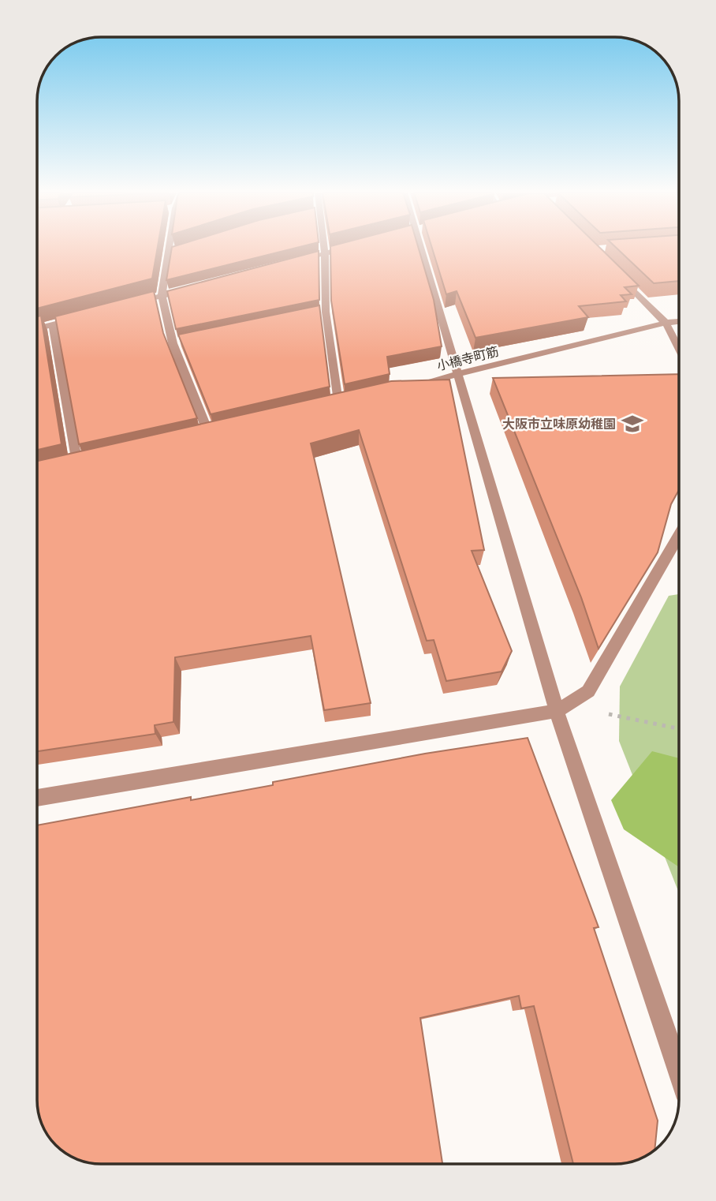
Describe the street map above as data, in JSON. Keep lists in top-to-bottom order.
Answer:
{
  "streets": {
    "street": ["小橋寺町筋"]
  },
  "places": {
    "school or university": ["大阪市立味原幼稚園"]
  }
}
